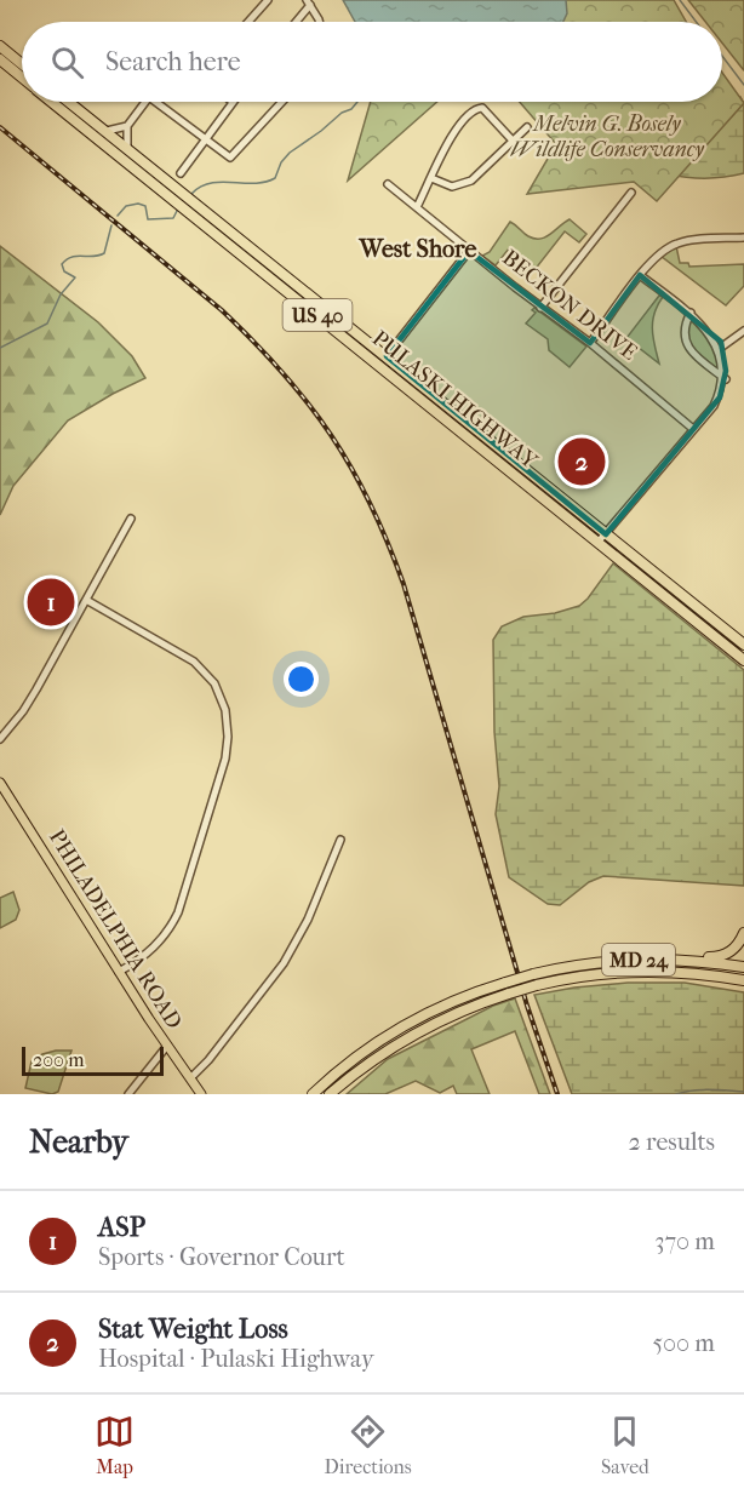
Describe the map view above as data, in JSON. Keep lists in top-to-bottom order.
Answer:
{
  "streets": {
    "highway": ["US 40", "PULASKI HIGHWAY", "MD 24"],
    "main road": ["PHILADELPHIA ROAD"],
    "street": ["BECKON DRIVE"]
  },
  "districts": ["West Shore"],
  "parks": ["Melvin G. Bosely Wildlife Conservancy"],
  "scale_bar": "200 m",
  "page": {
    "search": "Search here",
    "pins": ["2", "1"],
    "scale": "200 m",
    "heading": ["Nearby", "2 results"],
    "list": [
      {
        "mark": "1",
        "name": "ASP",
        "note": "Sports · Governor Court",
        "value": "370 m"
      },
      {
        "mark": "2",
        "name": "Stat Weight Loss",
        "note": "Hospital · Pulaski Highway",
        "value": "500 m"
      }
    ],
    "nav": ["Map", "Directions", "Saved"]
  }
}
